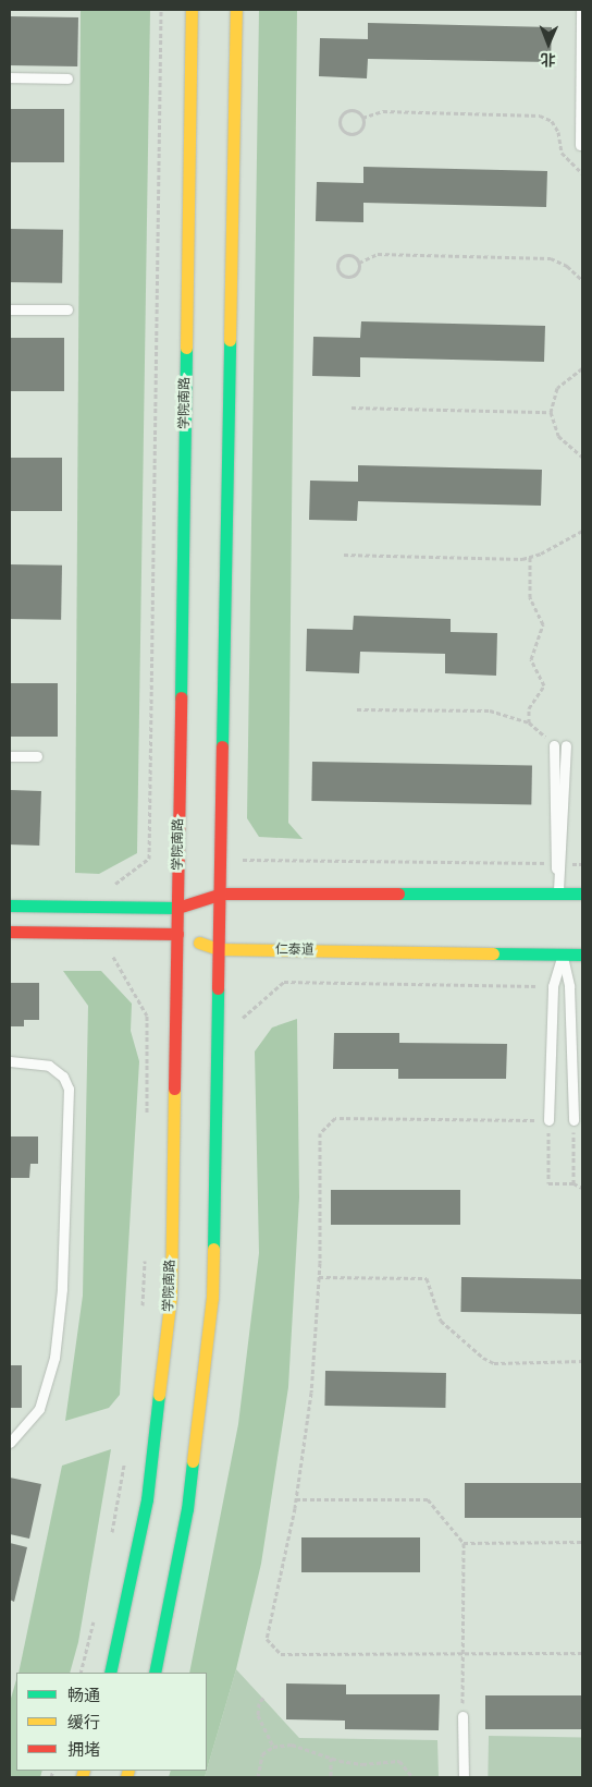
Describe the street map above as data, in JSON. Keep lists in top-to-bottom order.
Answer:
{
  "streets": {
    "main road": ["学院南路", "仁泰道"]
  },
  "crossings": [
    ["学院南路", "仁泰道"]
  ],
  "legend": ["畅通", "缓行", "拥堵"],
  "north": "bottom"
}
